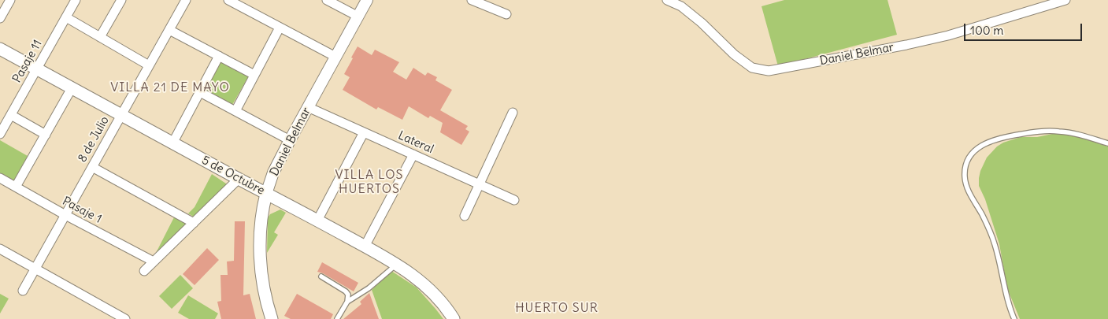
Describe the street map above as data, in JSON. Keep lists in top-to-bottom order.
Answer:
{
  "streets": {
    "main road": ["Daniel Belmar", "5 de Octubre"],
    "street": [
      "Pasaje 11",
      "8 de Julio",
      "Lateral",
      "Pasaje 1"
    ]
  },
  "crossings": [
    ["Daniel Belmar", "Lateral"],
    ["Daniel Belmar", "5 de Octubre"],
    ["Pasaje 11", "5 de Octubre"],
    ["8 de Julio", "5 de Octubre"],
    ["8 de Julio", "Pasaje 1"]
  ],
  "districts": ["VILLA 21 DE MAYO", "VILLA LOS HUERTOS", "HUERTO SUR"],
  "scale_bar": "100 m"
}
